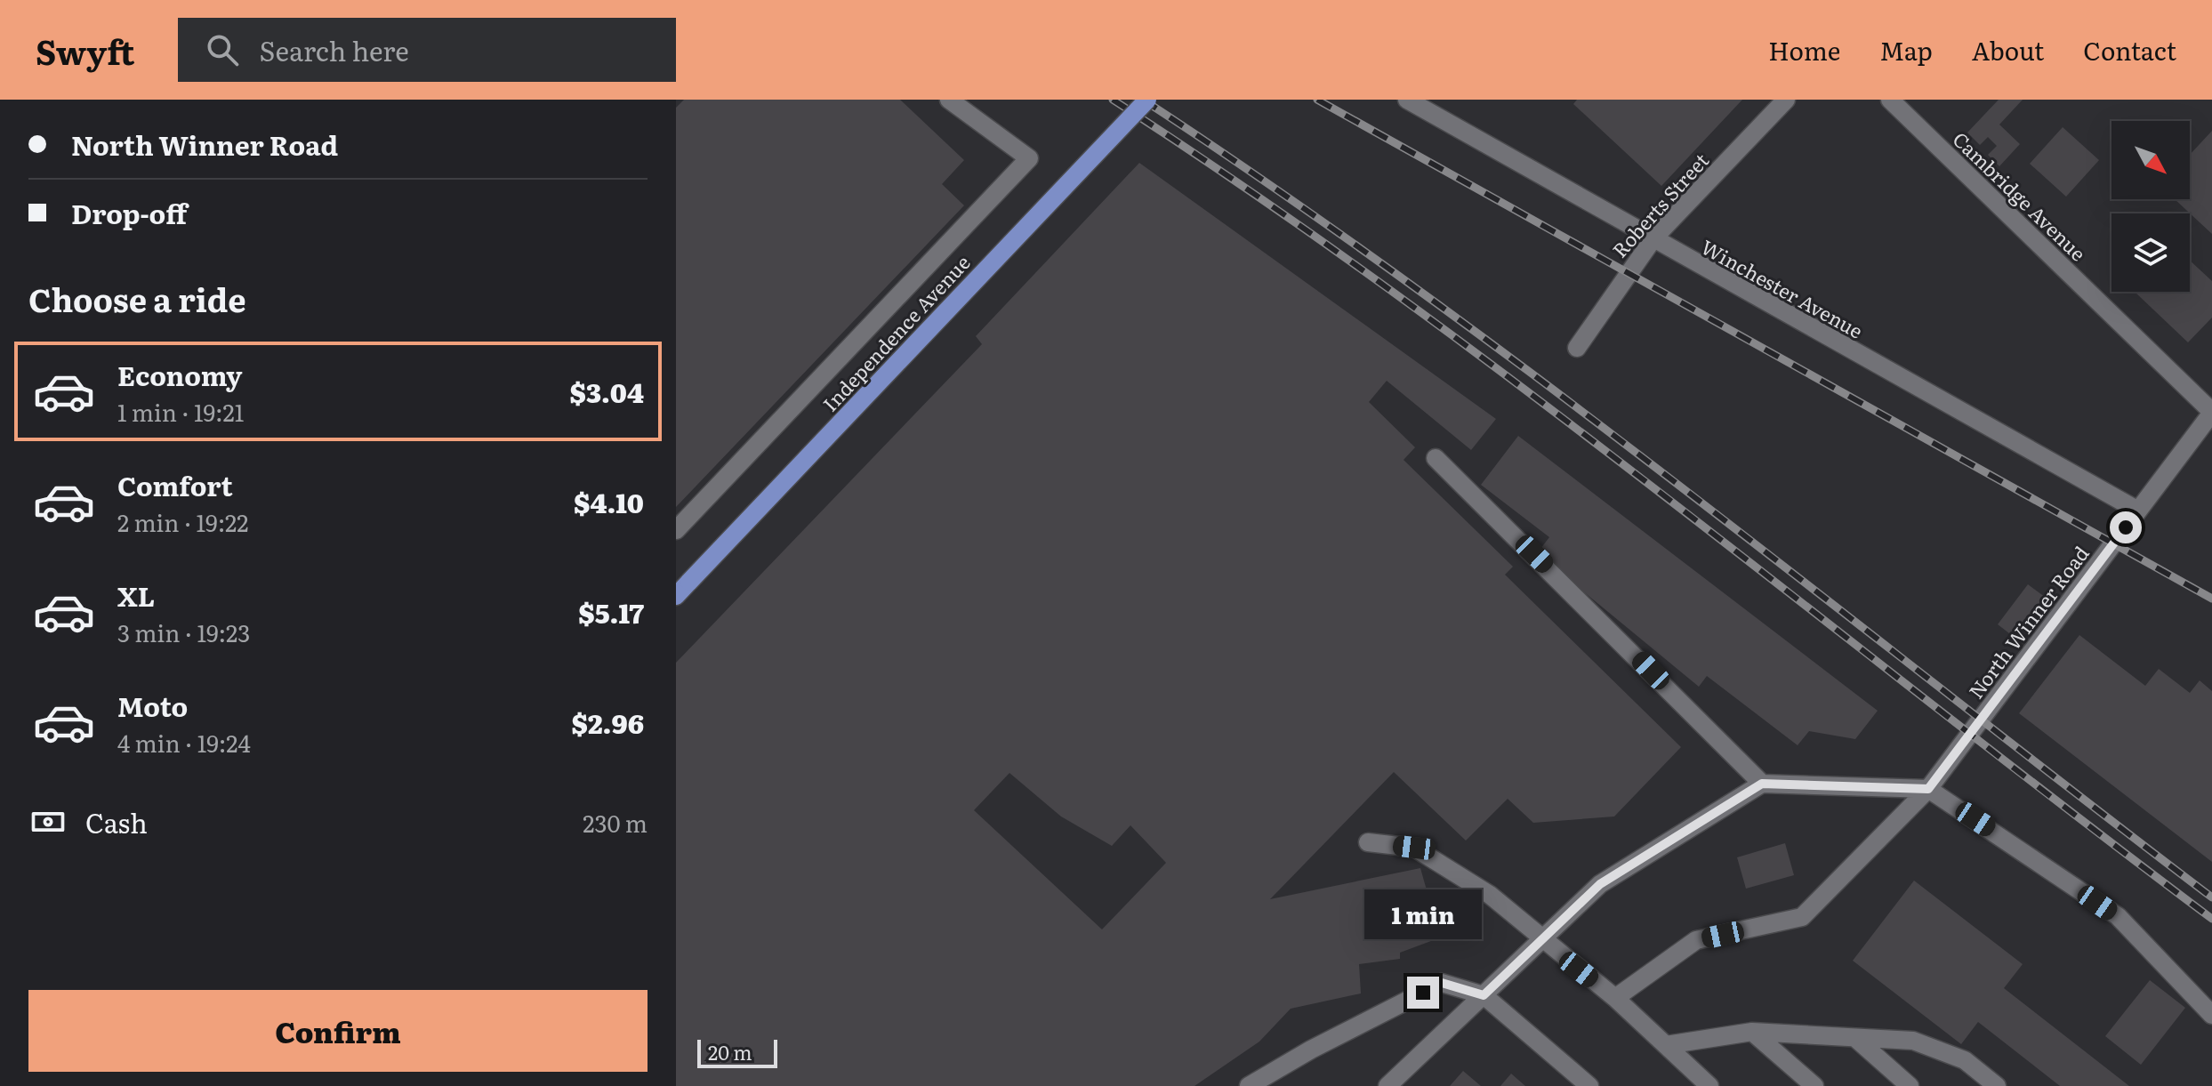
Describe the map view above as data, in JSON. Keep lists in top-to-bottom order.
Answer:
{
  "streets": {
    "main road": ["Independence Avenue"],
    "street": [
      "Cambridge Avenue",
      "Roberts Street",
      "Winchester Avenue",
      "North Winner Road"
    ]
  },
  "crossings": [
    ["Cambridge Avenue", "North Winner Road"],
    ["Roberts Street", "Winchester Avenue"],
    ["Winchester Avenue", "North Winner Road"]
  ],
  "scale_bar": "20 m",
  "north": "bottom right",
  "page": {
    "header": "Swyft",
    "search": "Search here",
    "nav": [
      "Home",
      "Map",
      "About",
      "Contact"
    ],
    "banner": ["North Winner Road", "Drop-off"],
    "heading": "Choose a ride",
    "list": [
      {
        "name": "Economy",
        "note": "1 min · 19:21",
        "value": "$3.04"
      },
      {
        "name": "Comfort",
        "note": "2 min · 19:22",
        "value": "$4.10"
      },
      {
        "name": "XL",
        "note": "3 min · 19:23",
        "value": "$5.17"
      },
      {
        "name": "Moto",
        "note": "4 min · 19:24",
        "value": "$2.96"
      }
    ],
    "pay": ["Cash", "230 m"],
    "bubble": "1 min",
    "buttons": "Confirm",
    "scale": "20 m"
  }
}
